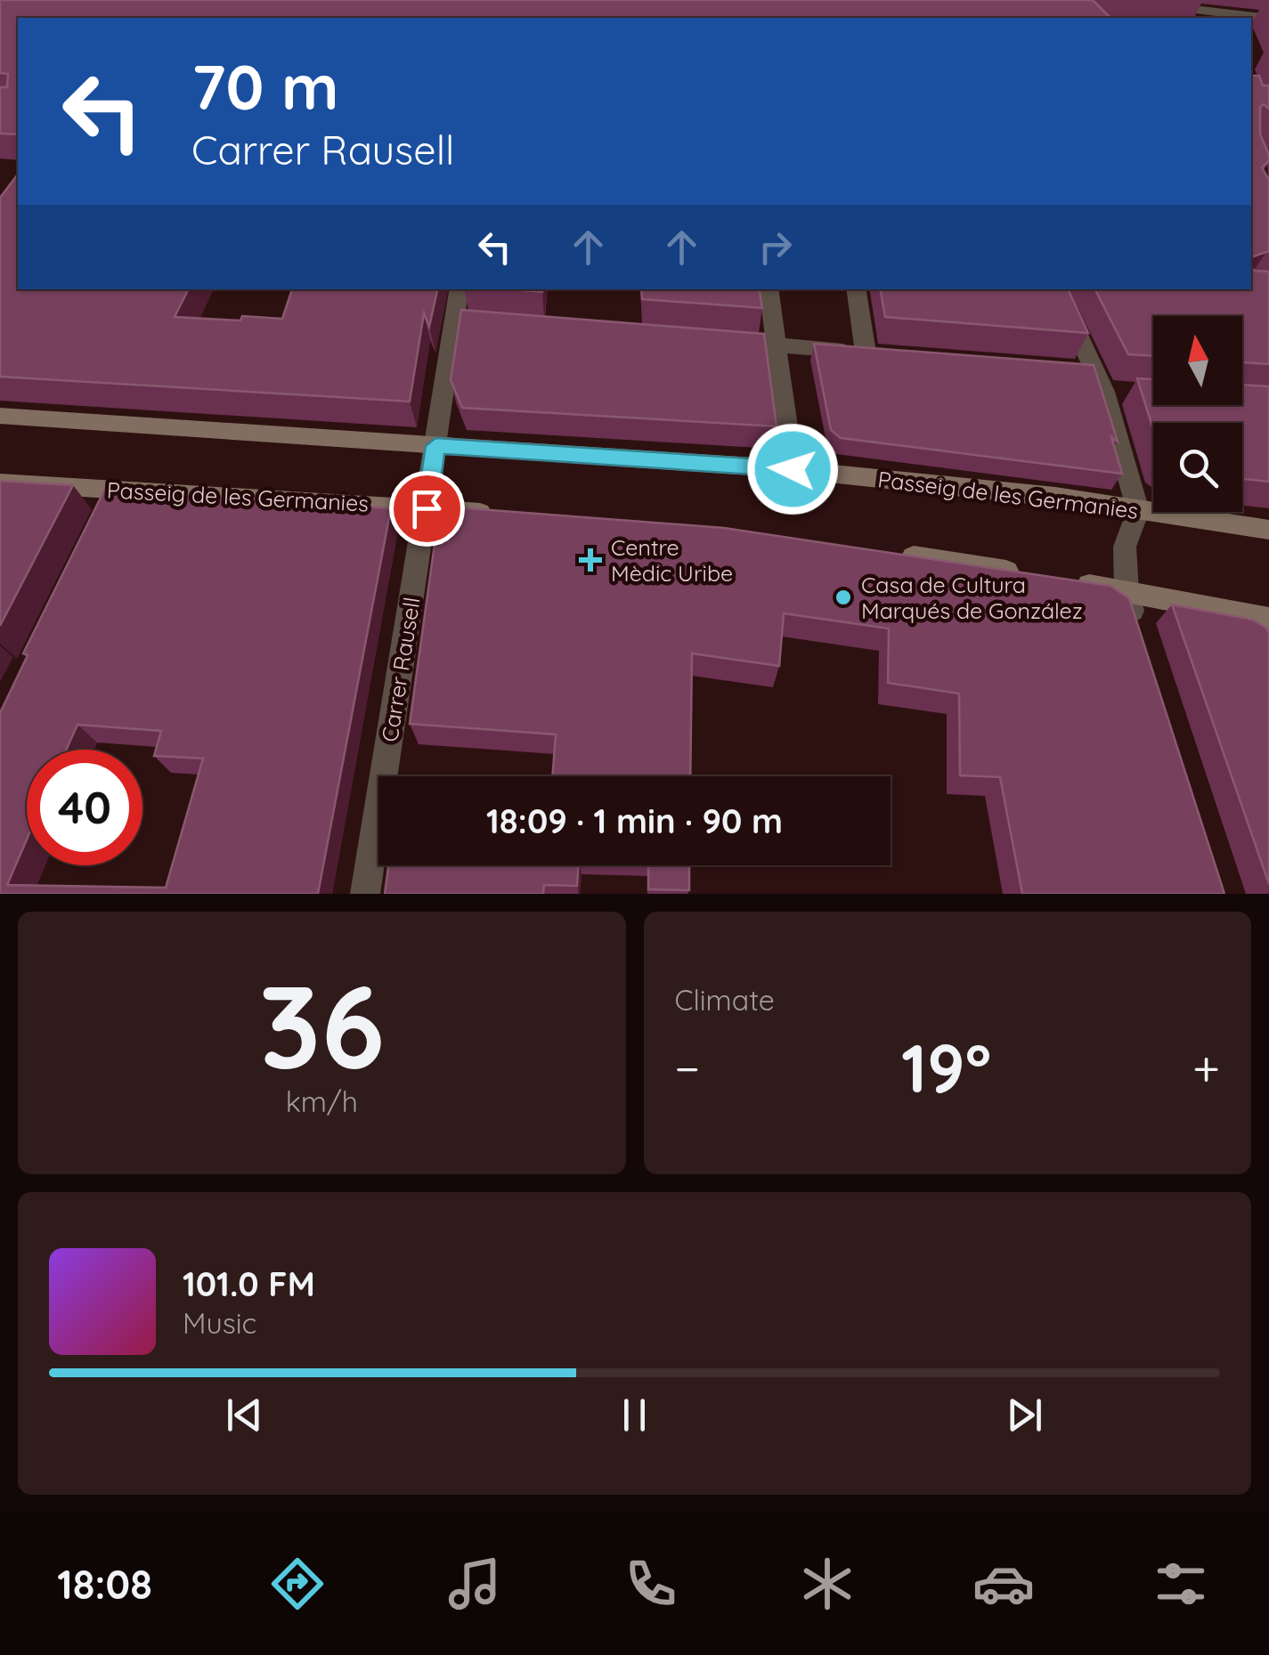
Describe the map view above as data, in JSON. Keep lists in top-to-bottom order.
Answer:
{
  "streets": {
    "street": ["Passeig de les Germanies", "Carrer Rausell"]
  },
  "crossings": [
    ["Passeig de les Germanies", "Carrer Rausell"]
  ],
  "places": {
    "health": ["Centre Mèdic Uribe"],
    "other": ["Casa de Cultura Marqués de González"]
  },
  "north": "top",
  "page": {
    "turn": ["70 m", "Carrer Rausell"],
    "limit": "40",
    "trip": "18:09 · 1 min · 90 m",
    "tile": [
      ["36", "km/h"],
      "Climate"
    ],
    "heat": ["−", "19°", "+"],
    "song": ["101.0 FM", "Music"],
    "tabs": "18:08"
  }
}
